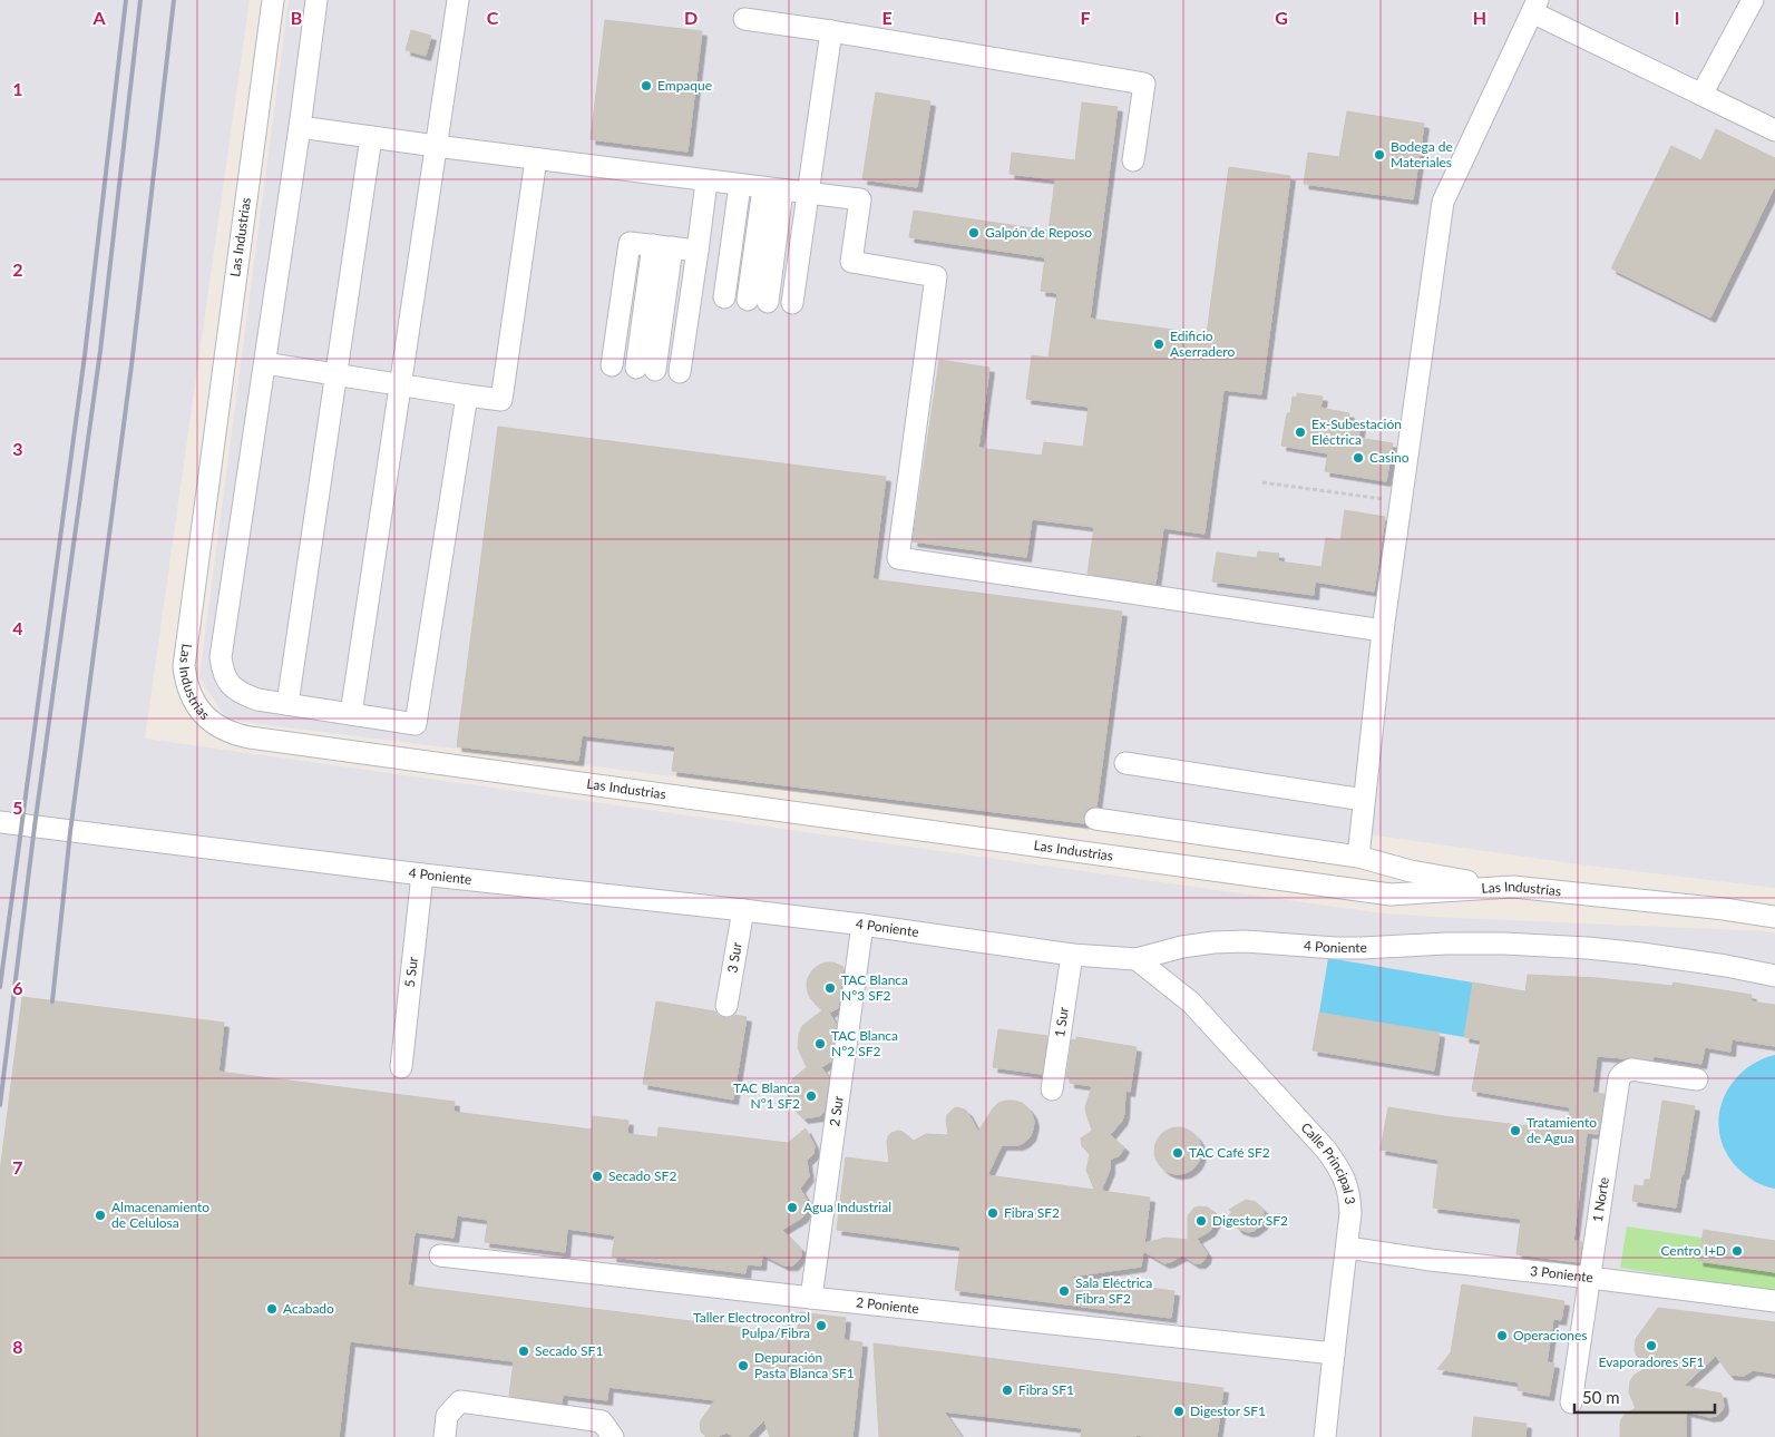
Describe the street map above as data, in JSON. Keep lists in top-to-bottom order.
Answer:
{
  "streets": {
    "street": [
      "Las Industrias",
      "4 Poniente",
      "3 Sur",
      "5 Sur",
      "1 Sur",
      "2 Sur",
      "Calle Principal 3",
      "1 Norte",
      "3 Poniente",
      "2 Poniente"
    ]
  },
  "crossings": [
    ["4 Poniente", "3 Sur"],
    ["4 Poniente", "5 Sur"],
    ["4 Poniente", "1 Sur"],
    ["4 Poniente", "2 Sur"],
    ["4 Poniente", "Calle Principal 3"],
    ["2 Sur", "2 Poniente"],
    ["Calle Principal 3", "3 Poniente"],
    ["Calle Principal 3", "2 Poniente"],
    ["1 Norte", "3 Poniente"]
  ],
  "places": [
    "Empaque",
    "Bodega de Materiales",
    "Galpón de Reposo",
    "Edificio Aserradero",
    "Ex-Subestación Eléctrica",
    "Casino",
    "TAC Blanca N°3 SF2",
    "TAC Blanca N°2 SF2",
    "TAC Blanca N°1 SF2",
    "Tratamiento de Agua",
    "TAC Café SF2",
    "Secado SF2",
    "Agua Industrial",
    "Fibra SF2",
    "Almacenamiento de Celulosa",
    "Digestor SF2",
    "Centro I+D",
    "Sala Eléctrica Fibra SF2",
    "Acabado",
    "Taller Electrocontrol Pulpa/Fibra",
    "Operaciones",
    "Evaporadores SF1",
    "Secado SF1",
    "Depuración Pasta Blanca SF1",
    "Fibra SF1",
    "Digestor SF1"
  ],
  "scale_bar": "50 m",
  "grid": {
    "columns": [
      "A",
      "B",
      "C",
      "D",
      "E",
      "F",
      "G",
      "H",
      "I"
    ],
    "rows": [
      "1",
      "2",
      "3",
      "4",
      "5",
      "6",
      "7",
      "8"
    ]
  }
}
